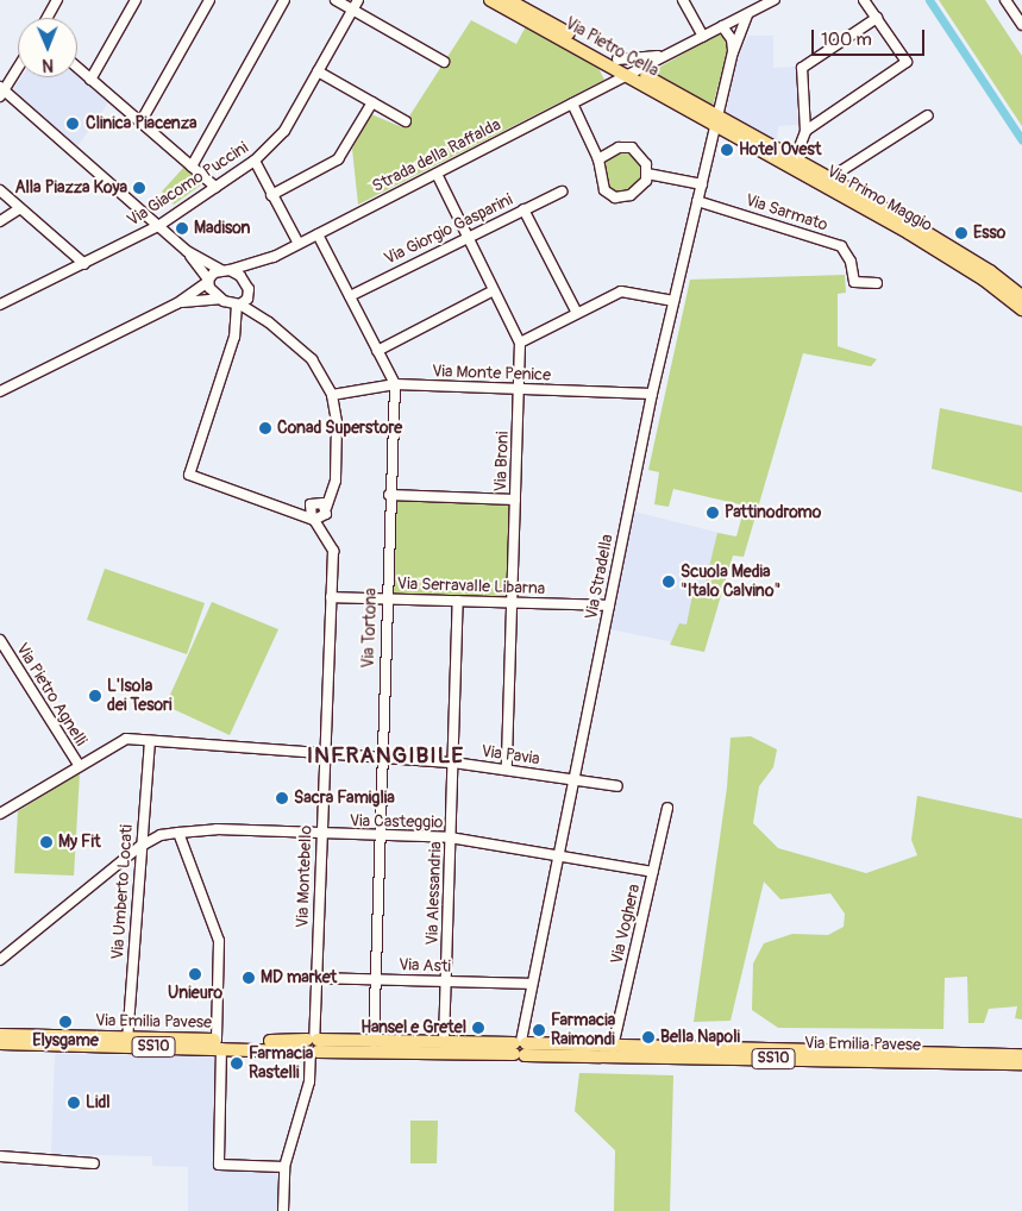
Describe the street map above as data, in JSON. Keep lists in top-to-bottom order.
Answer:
{
  "streets": {
    "main road": [
      "Via Pietro Cella",
      "Via Primo Maggio",
      "Via Emilia Pavese",
      "SS10"
    ],
    "street": [
      "Strada della Raffalda",
      "Via Giacomo Puccini",
      "Via Sarmato",
      "Via Giorgio Gasparini",
      "Via Monte Penice",
      "Via Broni",
      "Via Stradella",
      "Via Serravalle Libarna",
      "Via Tortona",
      "Via Pietro Agnelli",
      "Via Pavia",
      "Via Casteggio",
      "Via Montebello",
      "Via Umberto Locati",
      "Via Alessandria",
      "Via Voghera",
      "Via Asti"
    ]
  },
  "crossings": [
    ["Via Pietro Cella", "Strada della Raffalda"],
    ["Via Pietro Cella", "Via Primo Maggio"],
    ["Via Pietro Cella", "Via Stradella"],
    ["Strada della Raffalda", "Via Broni"],
    ["Via Primo Maggio", "Via Stradella"],
    ["Via Sarmato", "Via Stradella"],
    ["Via Giorgio Gasparini", "Via Broni"],
    ["Via Monte Penice", "Via Broni"],
    ["Via Monte Penice", "Via Stradella"],
    ["Via Monte Penice", "Via Tortona"],
    ["Via Broni", "Via Serravalle Libarna"],
    ["Via Broni", "Via Pavia"],
    ["Via Stradella", "Via Serravalle Libarna"],
    ["Via Stradella", "Via Pavia"],
    ["Via Stradella", "Via Casteggio"],
    ["Via Stradella", "Via Asti"],
    ["Via Stradella", "Via Emilia Pavese"],
    ["Via Serravalle Libarna", "Via Tortona"],
    ["Via Serravalle Libarna", "Via Montebello"],
    ["Via Serravalle Libarna", "Via Alessandria"],
    ["Via Tortona", "Via Pavia"],
    ["Via Tortona", "Via Casteggio"],
    ["Via Tortona", "Via Asti"],
    ["Via Tortona", "Via Emilia Pavese"],
    ["Via Pietro Agnelli", "Via Pavia"],
    ["Via Pavia", "Via Montebello"],
    ["Via Pavia", "Via Umberto Locati"],
    ["Via Pavia", "Via Alessandria"],
    ["Via Casteggio", "Via Montebello"],
    ["Via Casteggio", "Via Umberto Locati"],
    ["Via Casteggio", "Via Alessandria"],
    ["Via Casteggio", "Via Voghera"],
    ["Via Montebello", "Via Asti"],
    ["Via Montebello", "Via Emilia Pavese"],
    ["Via Umberto Locati", "Via Emilia Pavese"],
    ["Via Alessandria", "Via Asti"],
    ["Via Alessandria", "Via Emilia Pavese"],
    ["Via Voghera", "Via Emilia Pavese"]
  ],
  "districts": ["INFRANGIBILE"],
  "places": [
    "Clinica Piacenza",
    "Hotel Ovest",
    "Alla Piazza Koya",
    "Madison",
    "Esso",
    "Conad Superstore",
    "Pattinodromo",
    "Scuola Media \"Italo Calvino\"",
    "L'Isola dei Tesori",
    "Sacra Famiglia",
    "My Fit",
    "Unieuro",
    "MD market",
    "Elysgame",
    "Hansel e Gretel",
    "Farmacia Raimondi",
    "Bella Napoli",
    "Farmacia Rastelli",
    "Lidl"
  ],
  "scale_bar": "100 m",
  "north": "bottom"
}
